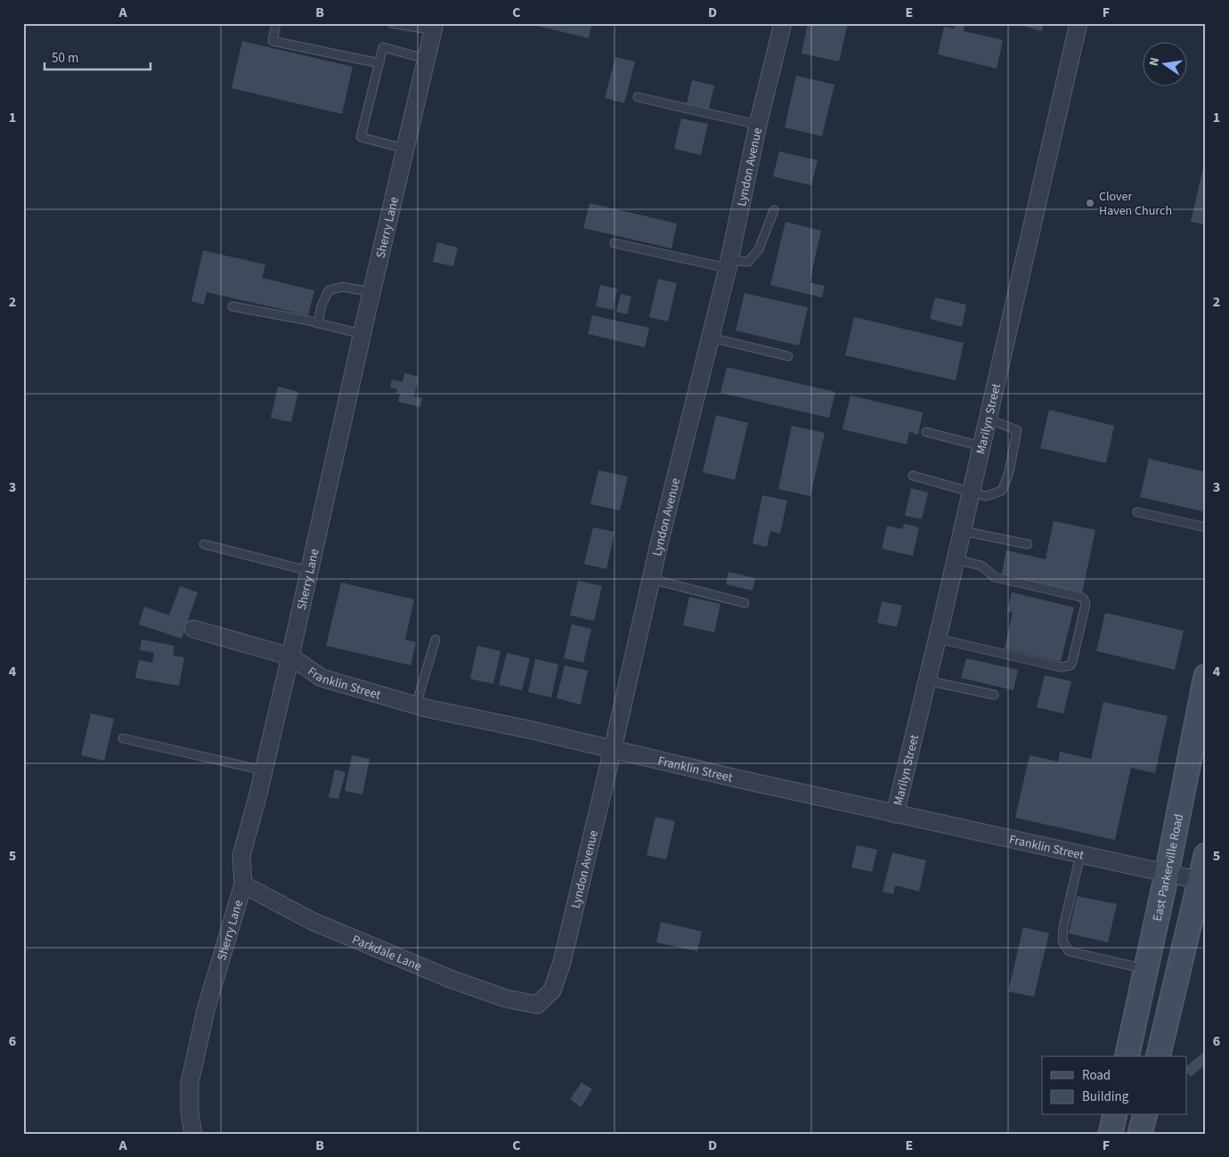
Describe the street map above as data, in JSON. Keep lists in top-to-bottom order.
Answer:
{
  "streets": {
    "main road": ["East Parkerville Road"],
    "street": [
      "Lyndon Avenue",
      "Sherry Lane",
      "Marilyn Street",
      "Franklin Street",
      "Parkdale Lane"
    ]
  },
  "crossings": [
    ["Lyndon Avenue", "Franklin Street"],
    ["Lyndon Avenue", "Parkdale Lane"],
    ["Sherry Lane", "Franklin Street"],
    ["Sherry Lane", "Parkdale Lane"],
    ["Marilyn Street", "Franklin Street"],
    ["Franklin Street", "East Parkerville Road"]
  ],
  "places": ["Clover Haven Church"],
  "legend": ["Road", "Building"],
  "scale_bar": "50 m",
  "north": "left",
  "grid": {
    "columns": [
      "A",
      "B",
      "C",
      "D",
      "E",
      "F"
    ],
    "rows": [
      "1",
      "2",
      "3",
      "4",
      "5",
      "6"
    ]
  }
}
